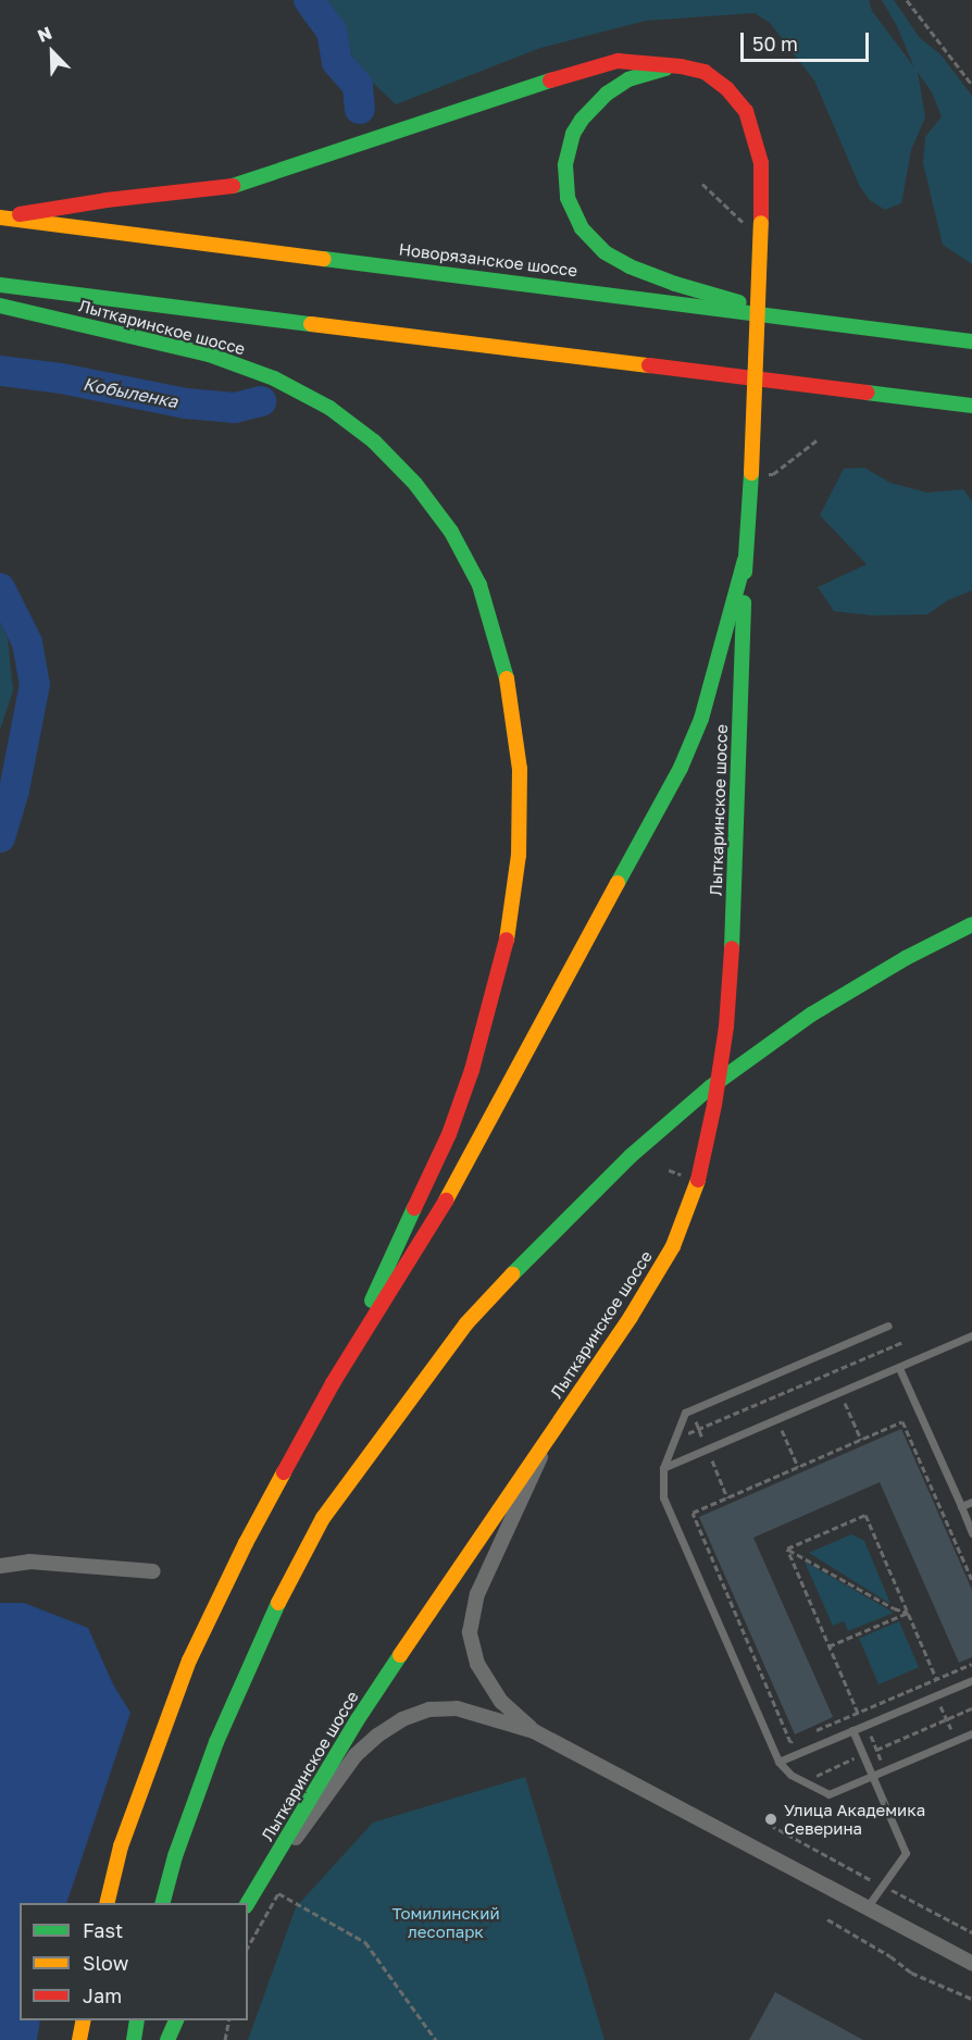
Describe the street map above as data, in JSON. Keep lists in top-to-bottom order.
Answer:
{
  "streets": {
    "main road": ["Новорязанское шоссе", "Лыткаринское шоссе"]
  },
  "crossings": [
    ["Новорязанское шоссе", "Лыткаринское шоссе"]
  ],
  "water": ["Кобыленка"],
  "parks": ["Томилинский лесопарк"],
  "places": ["Улица Академика Северина"],
  "legend": ["Fast", "Slow", "Jam"],
  "scale_bar": "50 m",
  "north": "top left"
}
